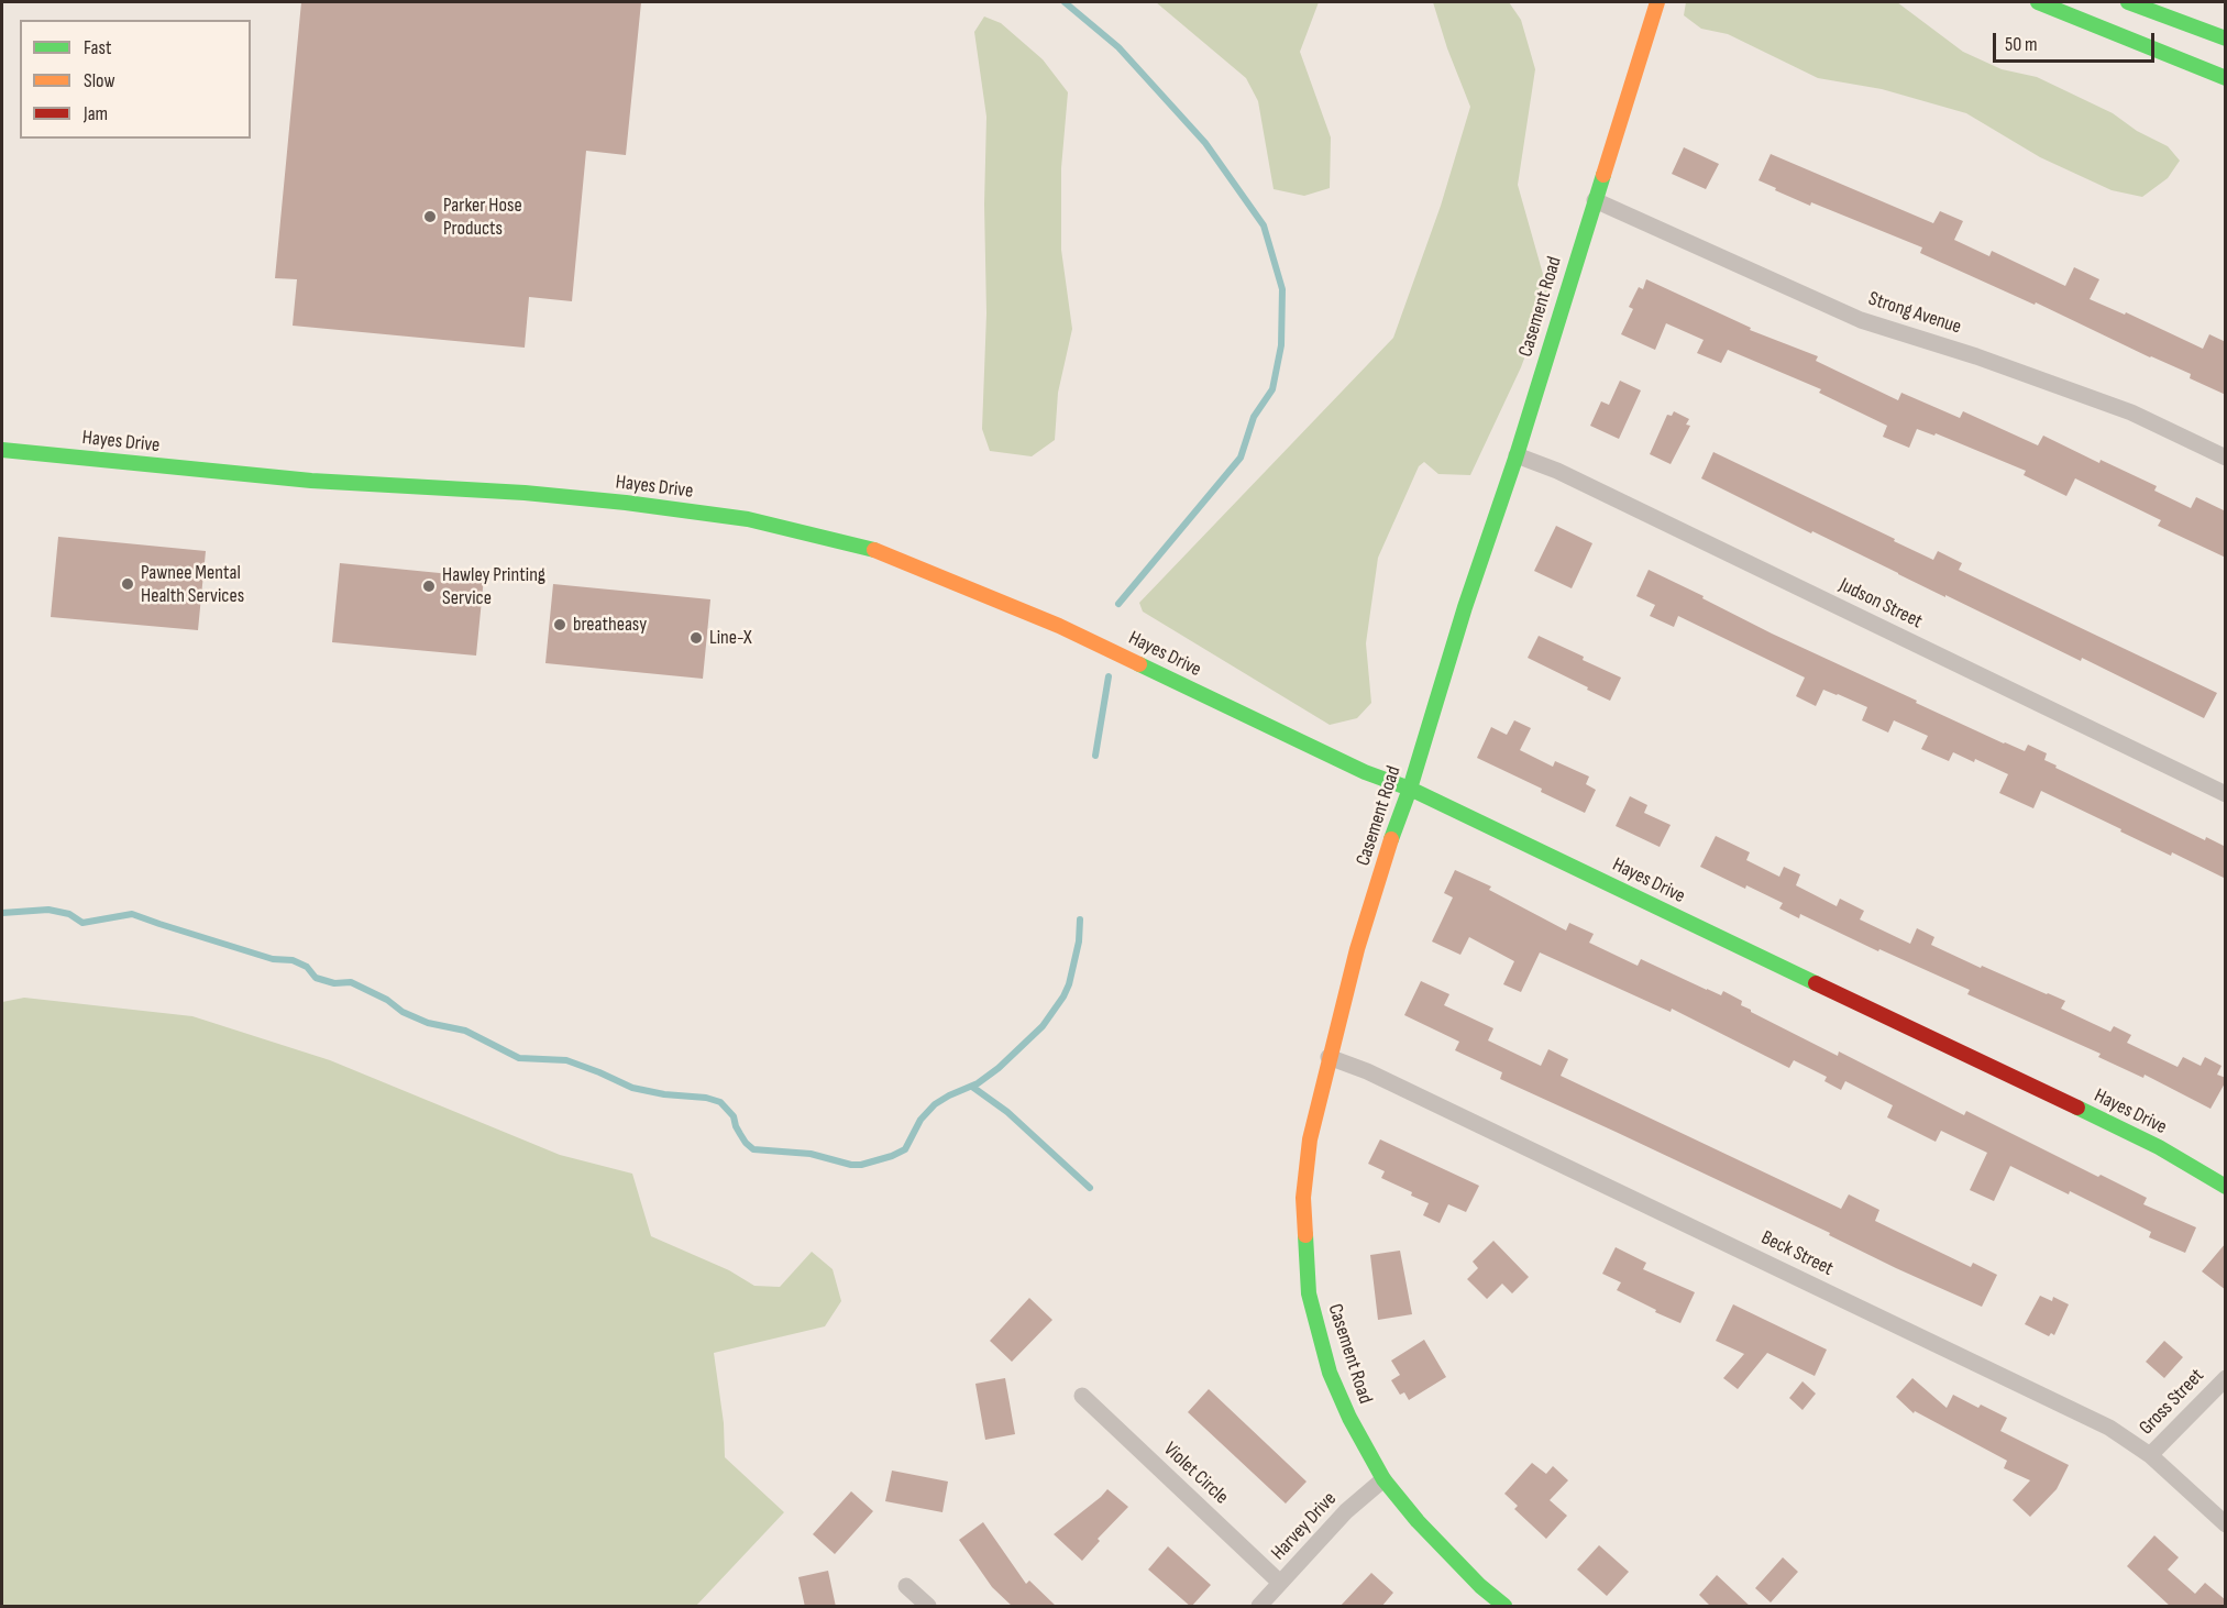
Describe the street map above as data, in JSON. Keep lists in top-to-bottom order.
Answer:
{
  "streets": {
    "main road": ["Casement Road", "Hayes Drive"],
    "street": [
      "Strong Avenue",
      "Judson Street",
      "Beck Street",
      "Gross Street",
      "Violet Circle",
      "Harvey Drive"
    ]
  },
  "crossings": [
    ["Casement Road", "Strong Avenue"],
    ["Casement Road", "Hayes Drive"],
    ["Casement Road", "Judson Street"],
    ["Casement Road", "Beck Street"],
    ["Casement Road", "Harvey Drive"],
    ["Beck Street", "Gross Street"],
    ["Violet Circle", "Harvey Drive"]
  ],
  "places": [
    "Parker Hose Products",
    "Pawnee Mental Health Services",
    "Hawley Printing Service",
    "breatheasy",
    "Line-X"
  ],
  "legend": ["Fast", "Slow", "Jam"],
  "scale_bar": "50 m"
}
